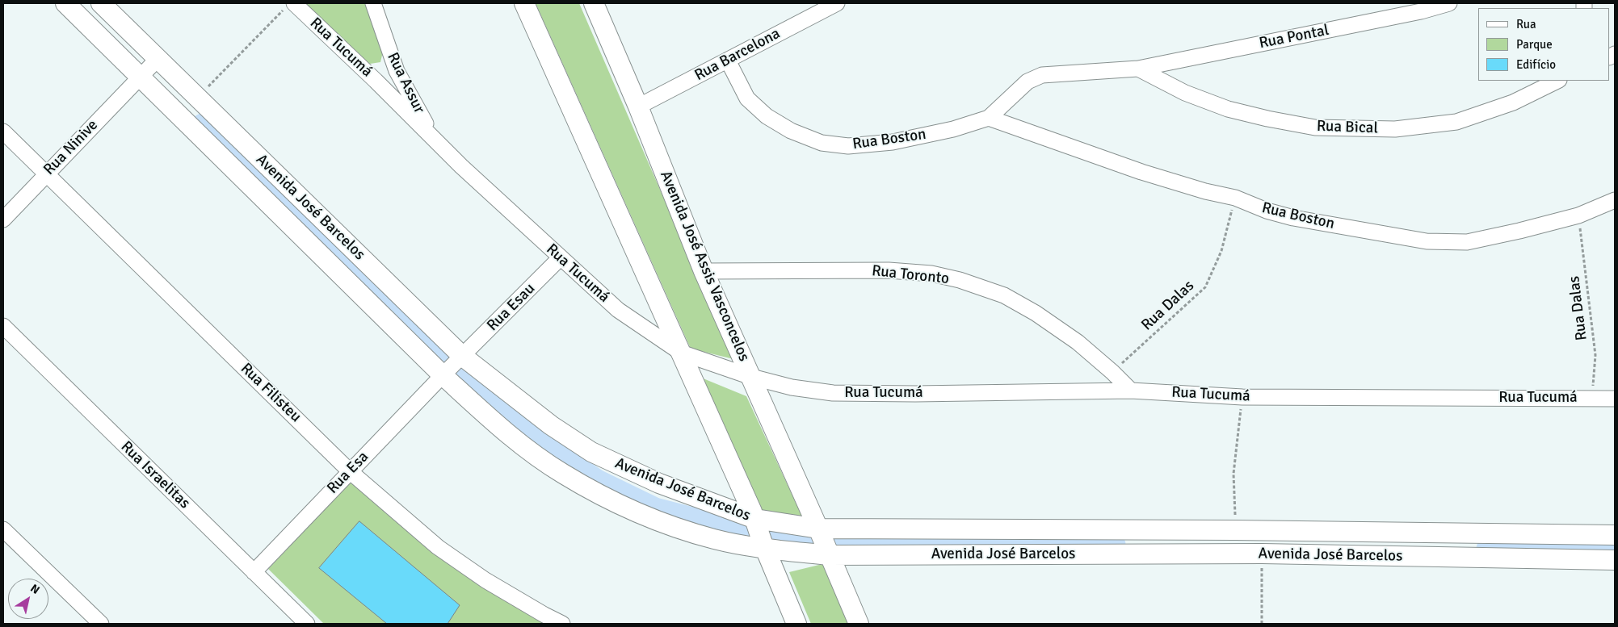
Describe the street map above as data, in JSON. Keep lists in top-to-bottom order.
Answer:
{
  "streets": {
    "street": [
      "Rua Pontal",
      "Rua Tucumá",
      "Rua Barcelona",
      "Rua Assur",
      "Rua Bical",
      "Rua Boston",
      "Rua Ninive",
      "Avenida José Barcelos",
      "Avenida José Assis Vasconcelos",
      "Rua Toronto",
      "Rua Esau",
      "Rua Filisteu",
      "Rua Esa",
      "Rua Israelitas"
    ],
    "path": ["Rua Dalas"]
  },
  "crossings": [
    ["Rua Pontal", "Rua Bical"],
    ["Rua Pontal", "Rua Boston"],
    ["Rua Tucumá", "Rua Assur"],
    ["Rua Tucumá", "Avenida José Assis Vasconcelos"],
    ["Rua Tucumá", "Rua Toronto"],
    ["Rua Tucumá", "Rua Dalas"],
    ["Rua Tucumá", "Rua Esau"],
    ["Rua Barcelona", "Rua Boston"],
    ["Rua Barcelona", "Avenida José Assis Vasconcelos"],
    ["Rua Bical", "Rua Boston"],
    ["Rua Boston", "Rua Dalas"],
    ["Rua Ninive", "Avenida José Barcelos"],
    ["Rua Ninive", "Rua Filisteu"],
    ["Avenida José Barcelos", "Avenida José Assis Vasconcelos"],
    ["Avenida José Barcelos", "Rua Esau"],
    ["Avenida José Barcelos", "Rua Esa"],
    ["Avenida José Assis Vasconcelos", "Rua Toronto"],
    ["Rua Toronto", "Rua Dalas"],
    ["Rua Esau", "Rua Esa"],
    ["Rua Filisteu", "Rua Esa"],
    ["Rua Esa", "Rua Israelitas"]
  ],
  "legend": ["Rua", "Parque", "Edifício"],
  "north": "top right"
}
